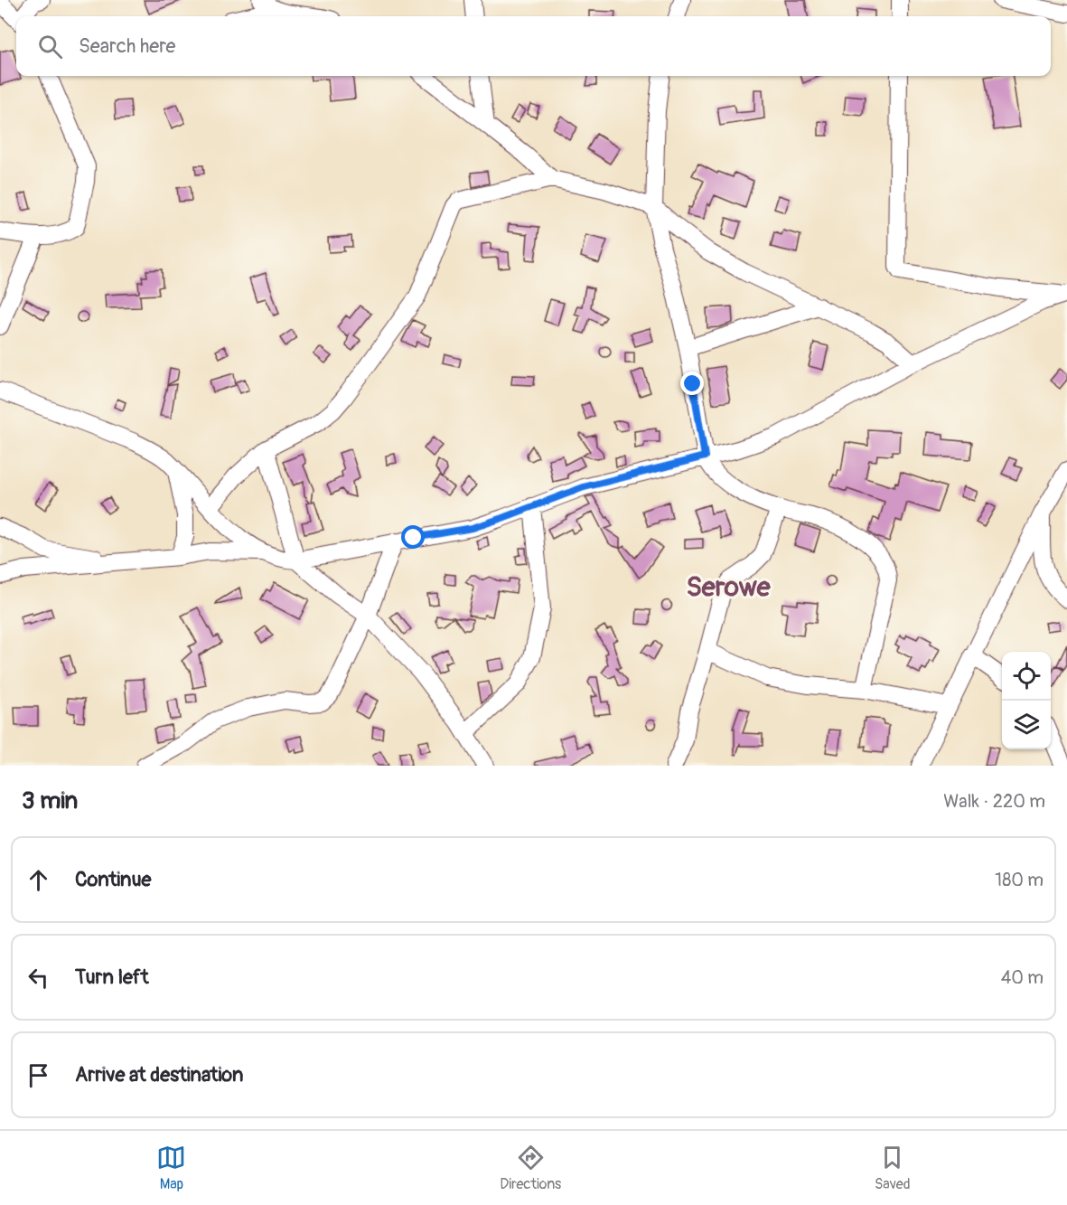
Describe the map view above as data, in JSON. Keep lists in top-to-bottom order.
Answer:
{
  "districts": ["Serowe"],
  "page": {
    "search": "Search here",
    "heading": ["3 min", "Walk · 220 m"],
    "list": [
      ["Continue", "180 m"],
      ["Turn left", "40 m"],
      "Arrive at destination"
    ],
    "nav": ["Map", "Directions", "Saved"]
  }
}
